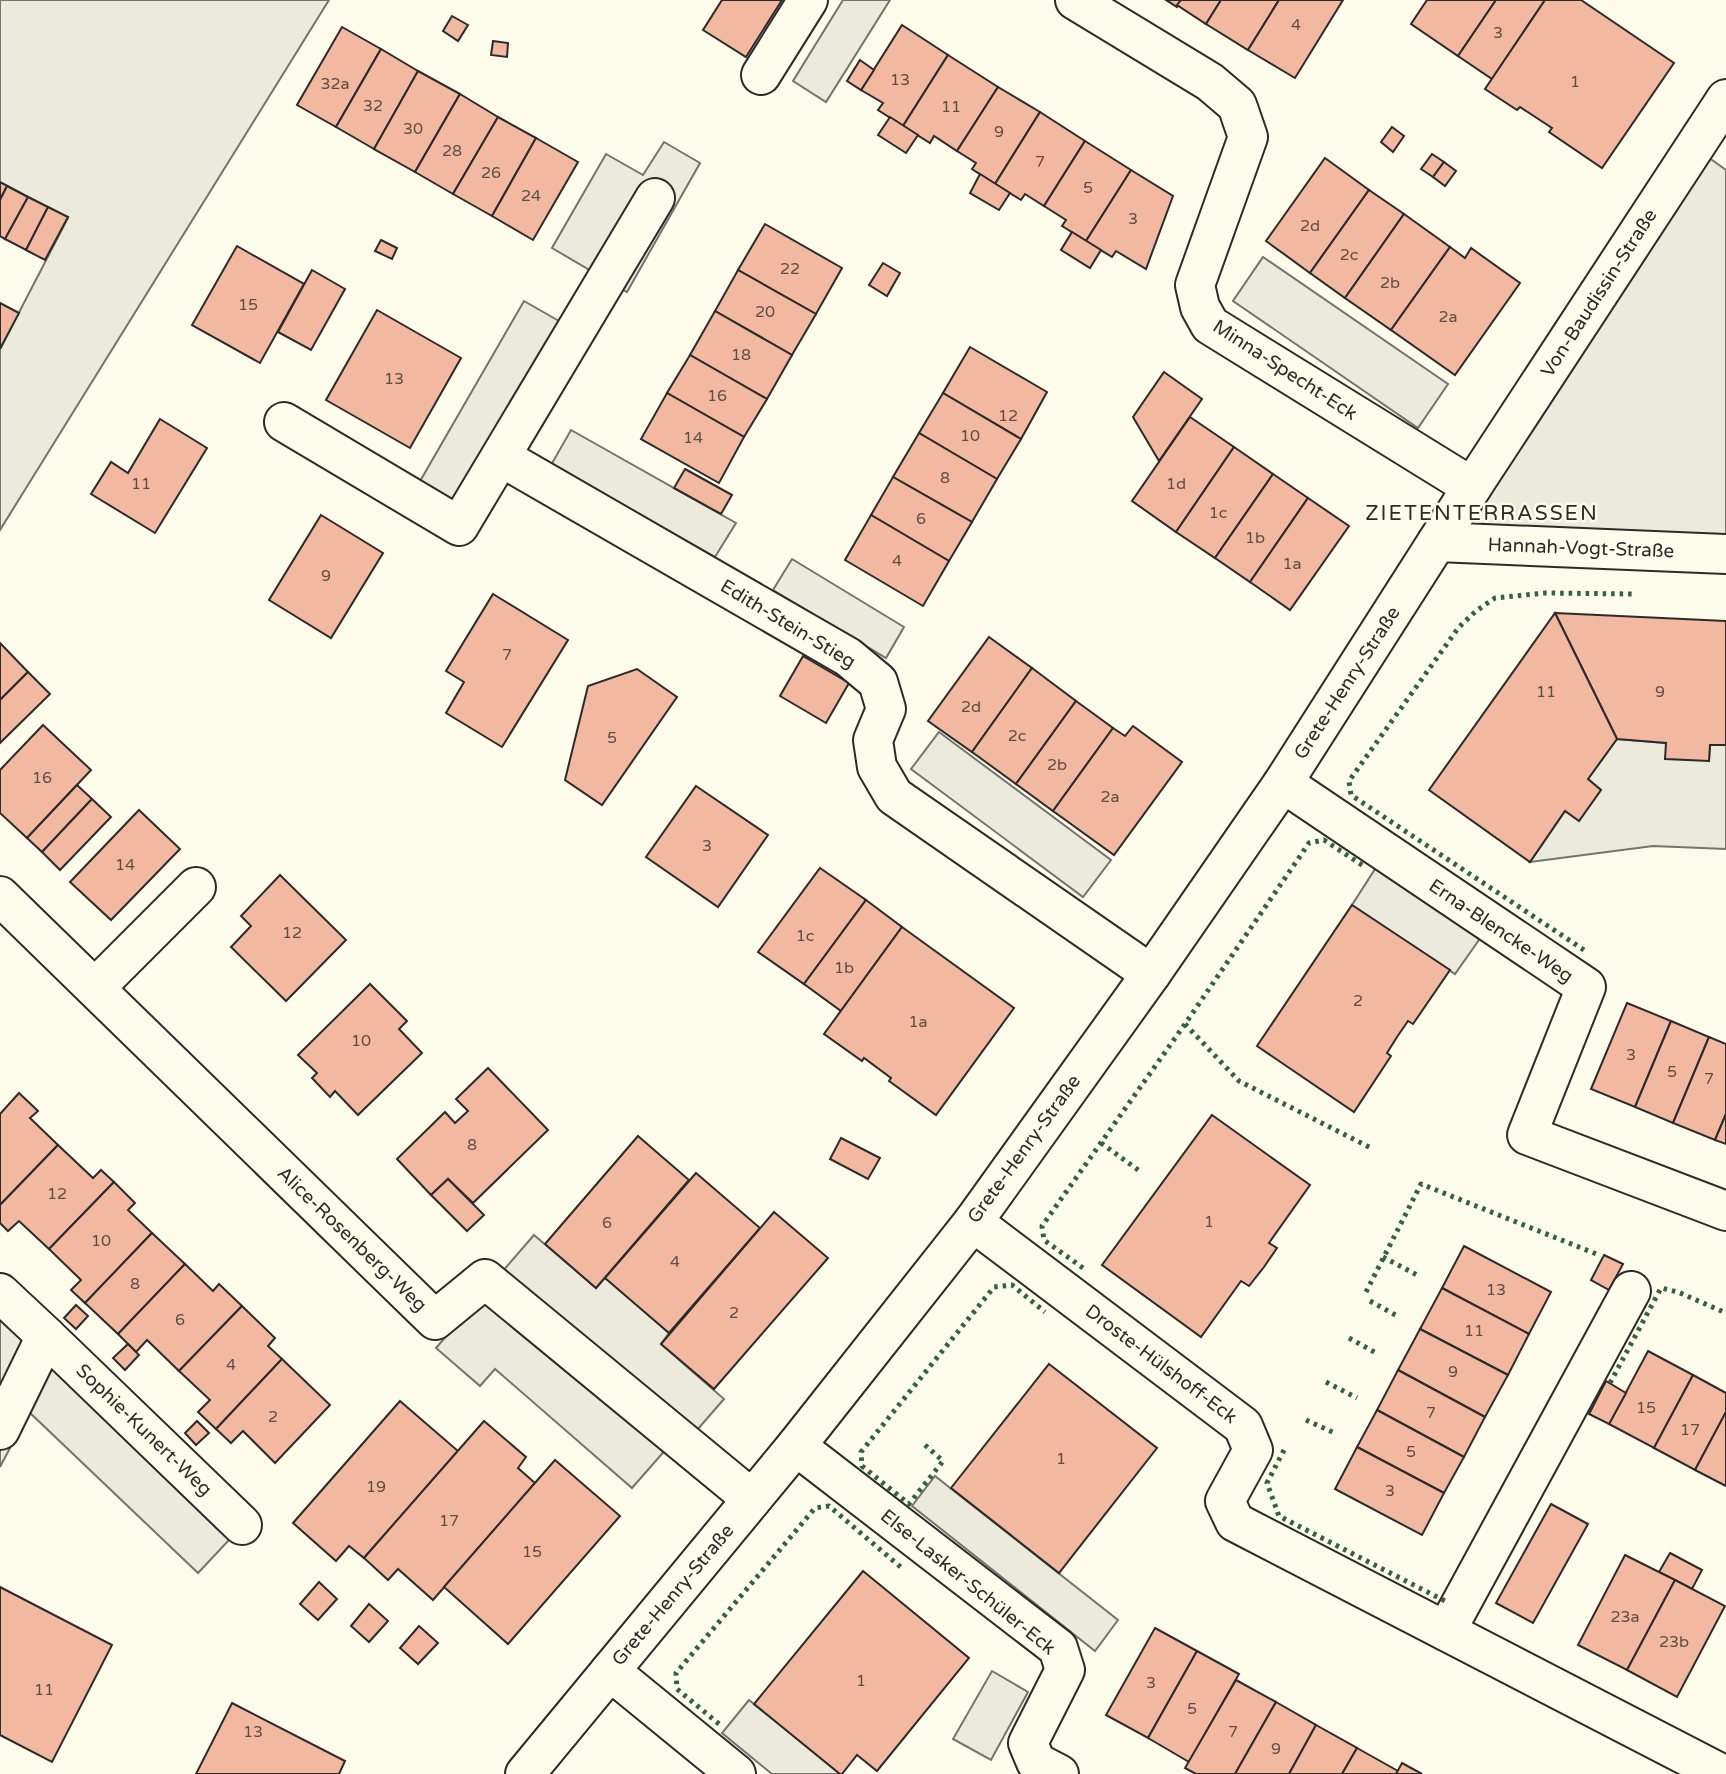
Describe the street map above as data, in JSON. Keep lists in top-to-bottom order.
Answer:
{
  "streets": {
    "street": [
      "Von-Baudissin-Straße",
      "Minna-Specht-Eck",
      "Hannah-Vogt-Straße",
      "Edith-Stein-Stieg",
      "Grete-Henry-Straße",
      "Erna-Blencke-Weg",
      "Alice-Rosenberg-Weg",
      "Droste-Hülshoff-Eck",
      "Sophie-Kunert-Weg",
      "Else-Lasker-Schüler-Eck"
    ]
  },
  "crossings": [
    ["Von-Baudissin-Straße", "Minna-Specht-Eck"],
    ["Von-Baudissin-Straße", "Grete-Henry-Straße"],
    ["Minna-Specht-Eck", "Grete-Henry-Straße"],
    ["Hannah-Vogt-Straße", "Grete-Henry-Straße"],
    ["Edith-Stein-Stieg", "Grete-Henry-Straße"],
    ["Grete-Henry-Straße", "Erna-Blencke-Weg"],
    ["Grete-Henry-Straße", "Alice-Rosenberg-Weg"],
    ["Grete-Henry-Straße", "Droste-Hülshoff-Eck"],
    ["Grete-Henry-Straße", "Else-Lasker-Schüler-Eck"]
  ],
  "districts": ["ZIETENTERRASSEN"],
  "house_numbers": [
    "4",
    "3",
    "13",
    "1",
    "32a",
    "32",
    "11",
    "30",
    "9",
    "28",
    "7",
    "26",
    "5",
    "24",
    "3",
    "2d",
    "2c",
    "22",
    "2b",
    "15",
    "20",
    "2a",
    "18",
    "13",
    "16",
    "12",
    "10",
    "14",
    "8",
    "11",
    "1d",
    "1c",
    "6",
    "1b",
    "4",
    "1a",
    "9",
    "7",
    "11",
    "9",
    "2d",
    "2c",
    "5",
    "2b",
    "16",
    "2a",
    "3",
    "14",
    "12",
    "1c",
    "1b",
    "2",
    "1a",
    "10",
    "3",
    "5",
    "7",
    "8",
    "12",
    "1",
    "6",
    "10",
    "4",
    "8",
    "13",
    "2",
    "6",
    "11",
    "4",
    "9",
    "15",
    "7",
    "2",
    "17",
    "5",
    "1",
    "19",
    "3",
    "17",
    "15",
    "23a",
    "23b",
    "1",
    "3",
    "11",
    "5",
    "13",
    "7",
    "9"
  ]
}
